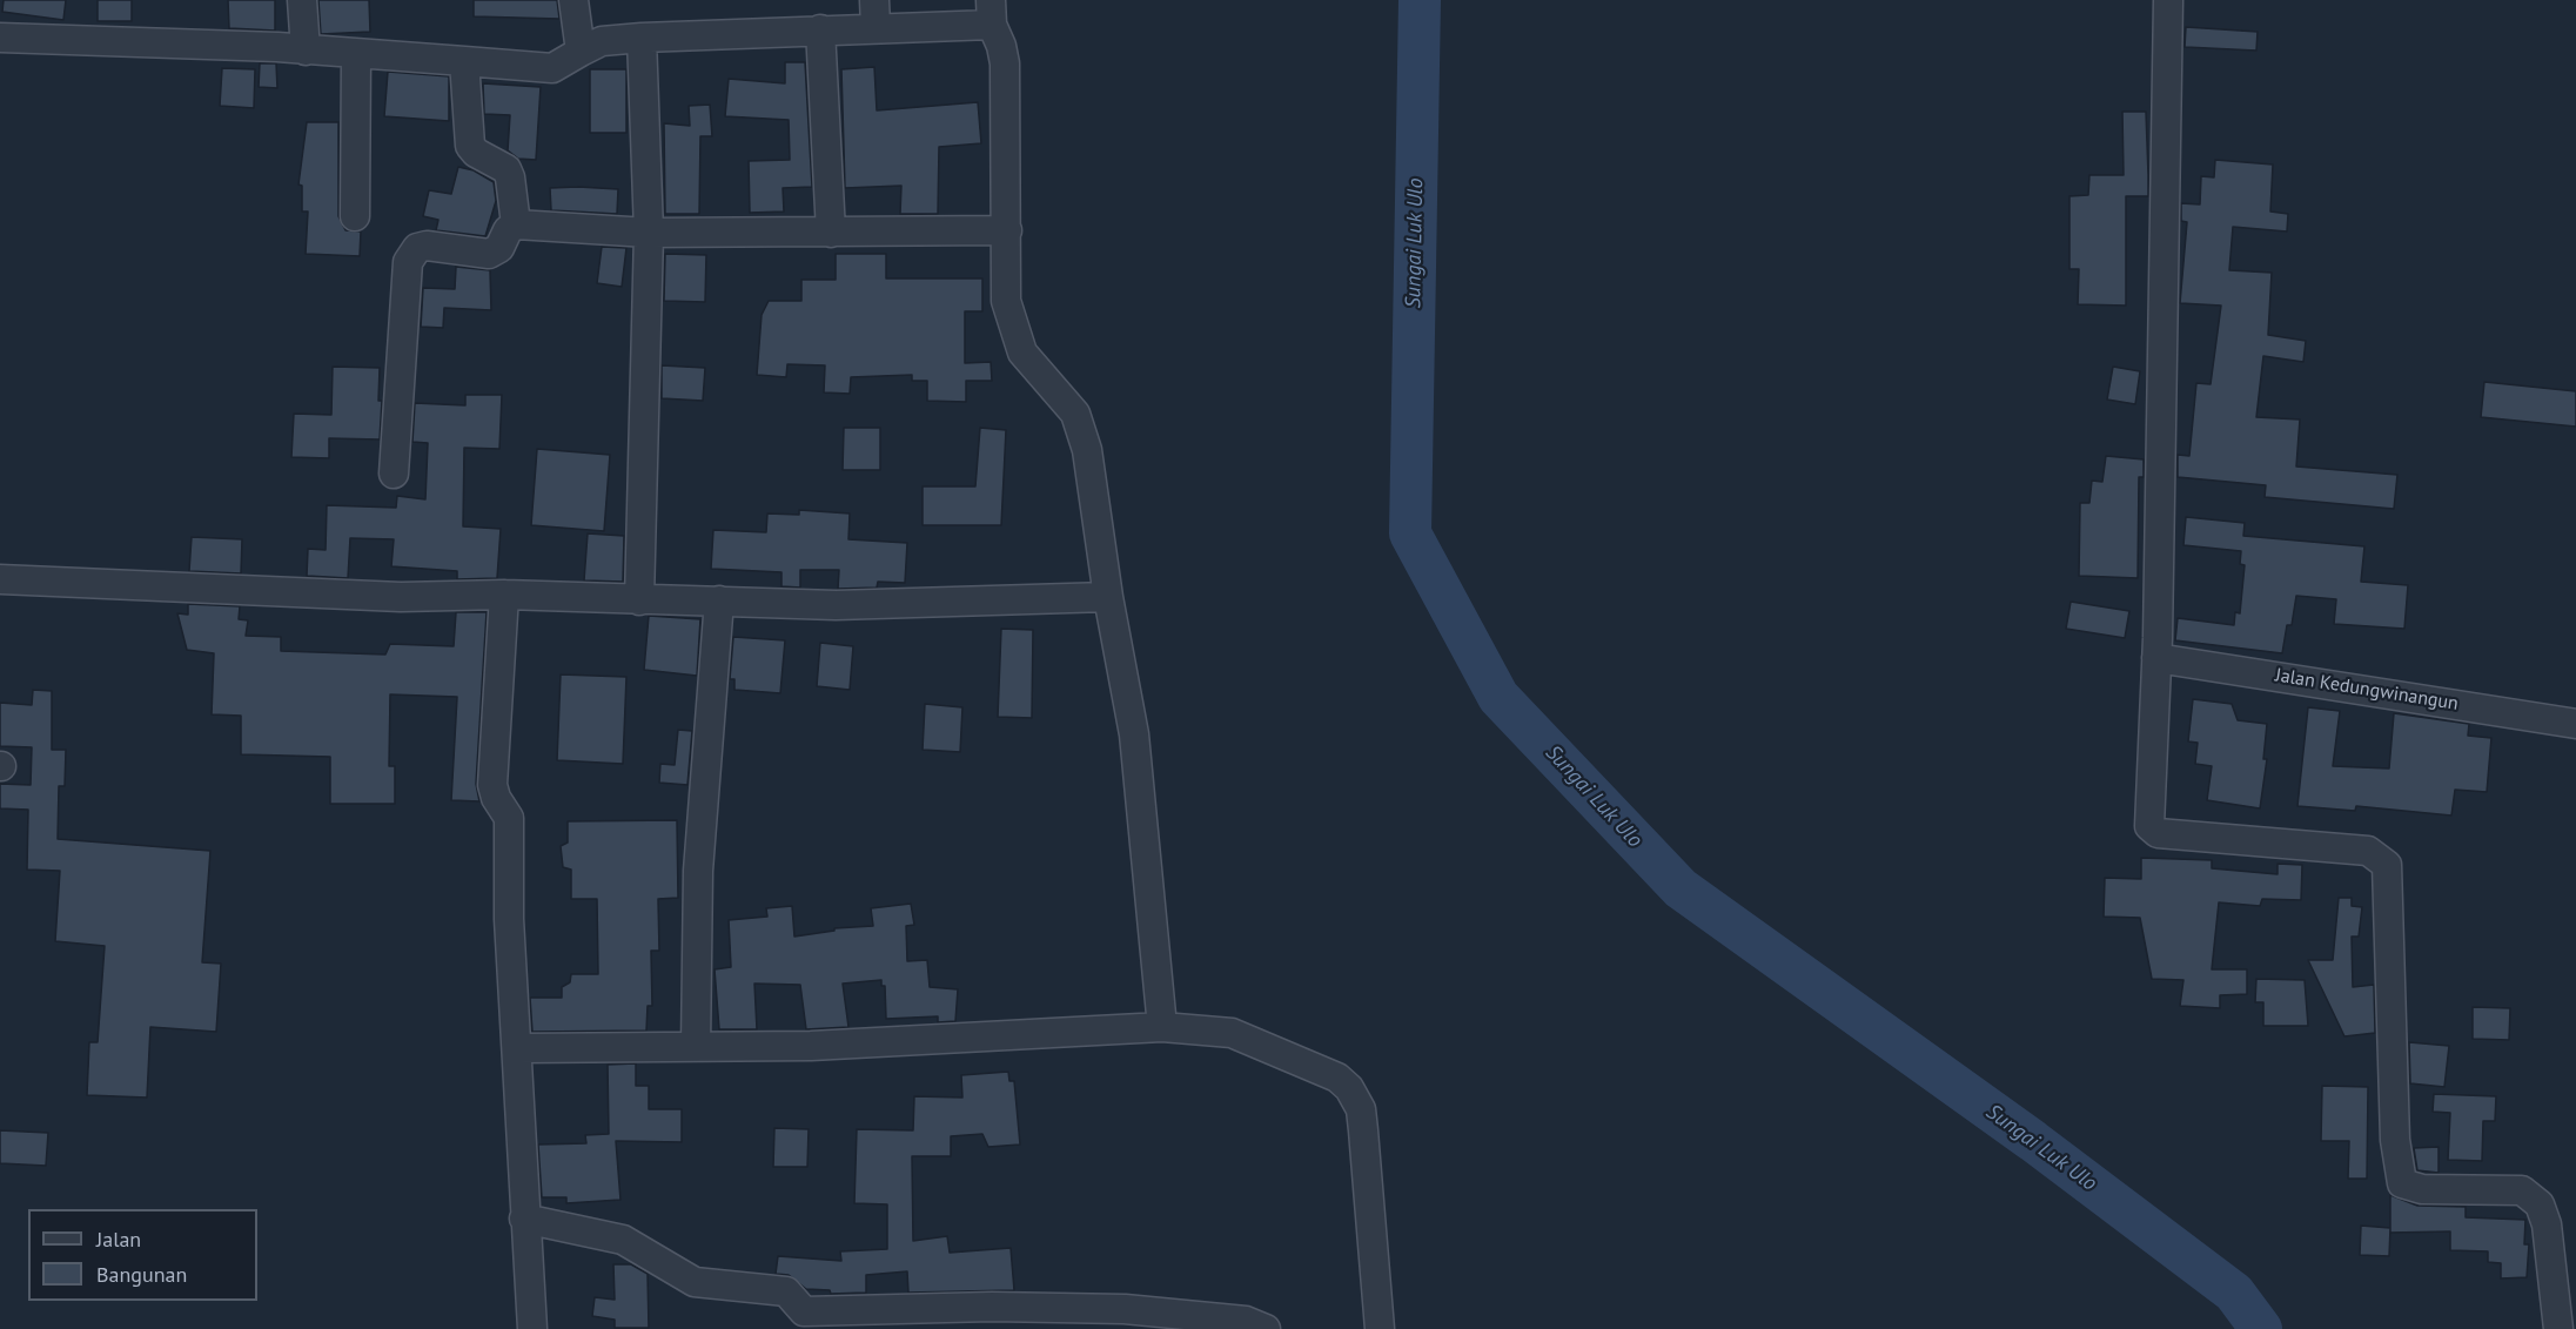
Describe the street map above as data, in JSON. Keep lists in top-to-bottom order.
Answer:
{
  "streets": {
    "street": ["Jalan Kedungwinangun"]
  },
  "water": ["Sungai Luk Ulo"],
  "legend": ["Jalan", "Bangunan"]
}
